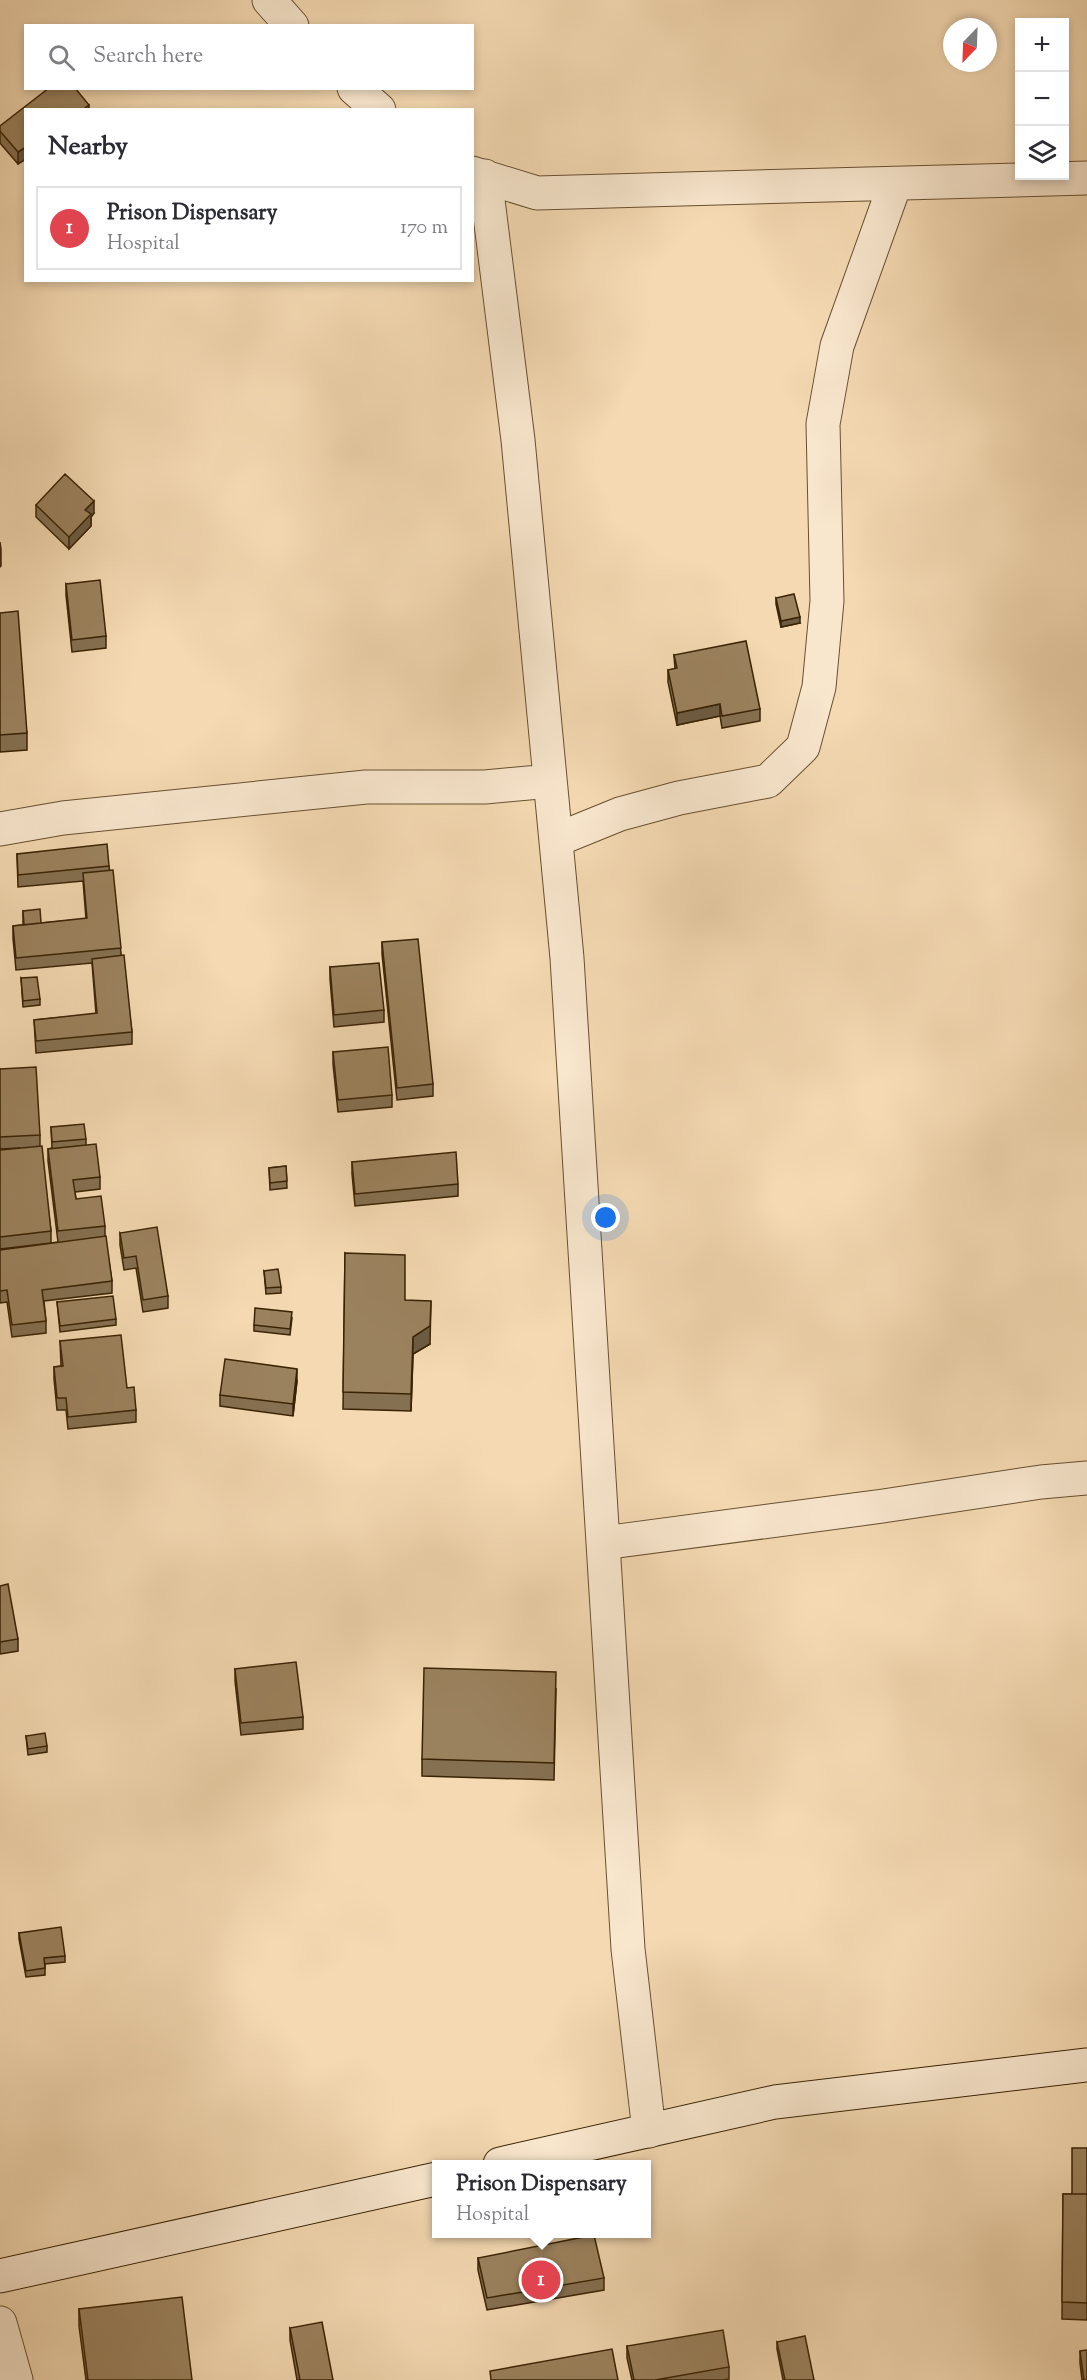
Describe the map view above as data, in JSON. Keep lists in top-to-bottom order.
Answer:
{
  "north": "bottom left",
  "page": {
    "map_buttons": ["+", "−"],
    "search": "Search here",
    "heading": "Nearby",
    "list": [
      {
        "mark": "1",
        "name": "Prison Dispensary",
        "note": "Hospital",
        "value": "170 m"
      }
    ],
    "popup": ["Prison Dispensary", "Hospital"],
    "pins": "1"
  }
}
